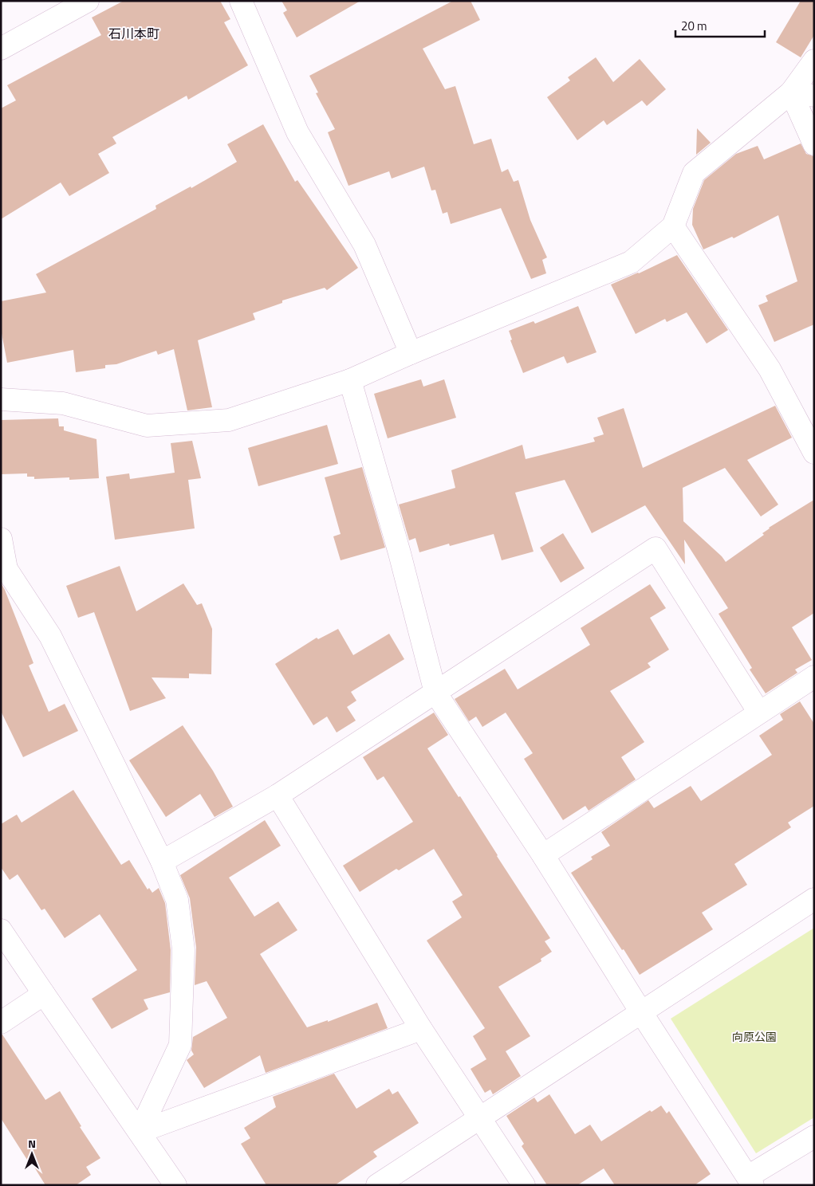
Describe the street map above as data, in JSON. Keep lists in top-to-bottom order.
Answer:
{
  "districts": ["石川本町"],
  "parks": ["向原公園"],
  "scale_bar": "20 m",
  "north": "top"
}
